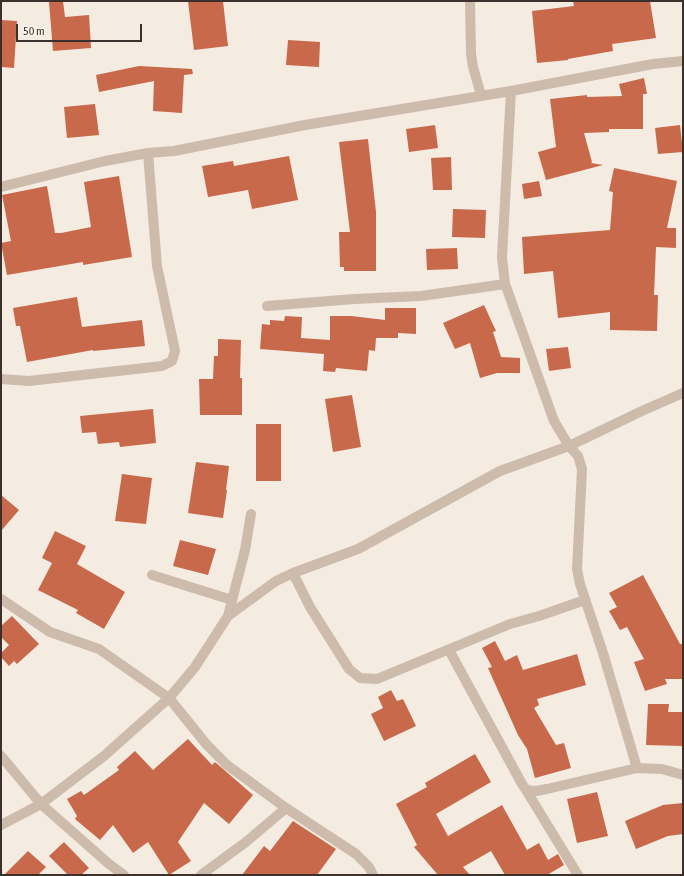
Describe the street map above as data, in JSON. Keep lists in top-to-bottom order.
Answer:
{
  "scale_bar": "50 m"
}
